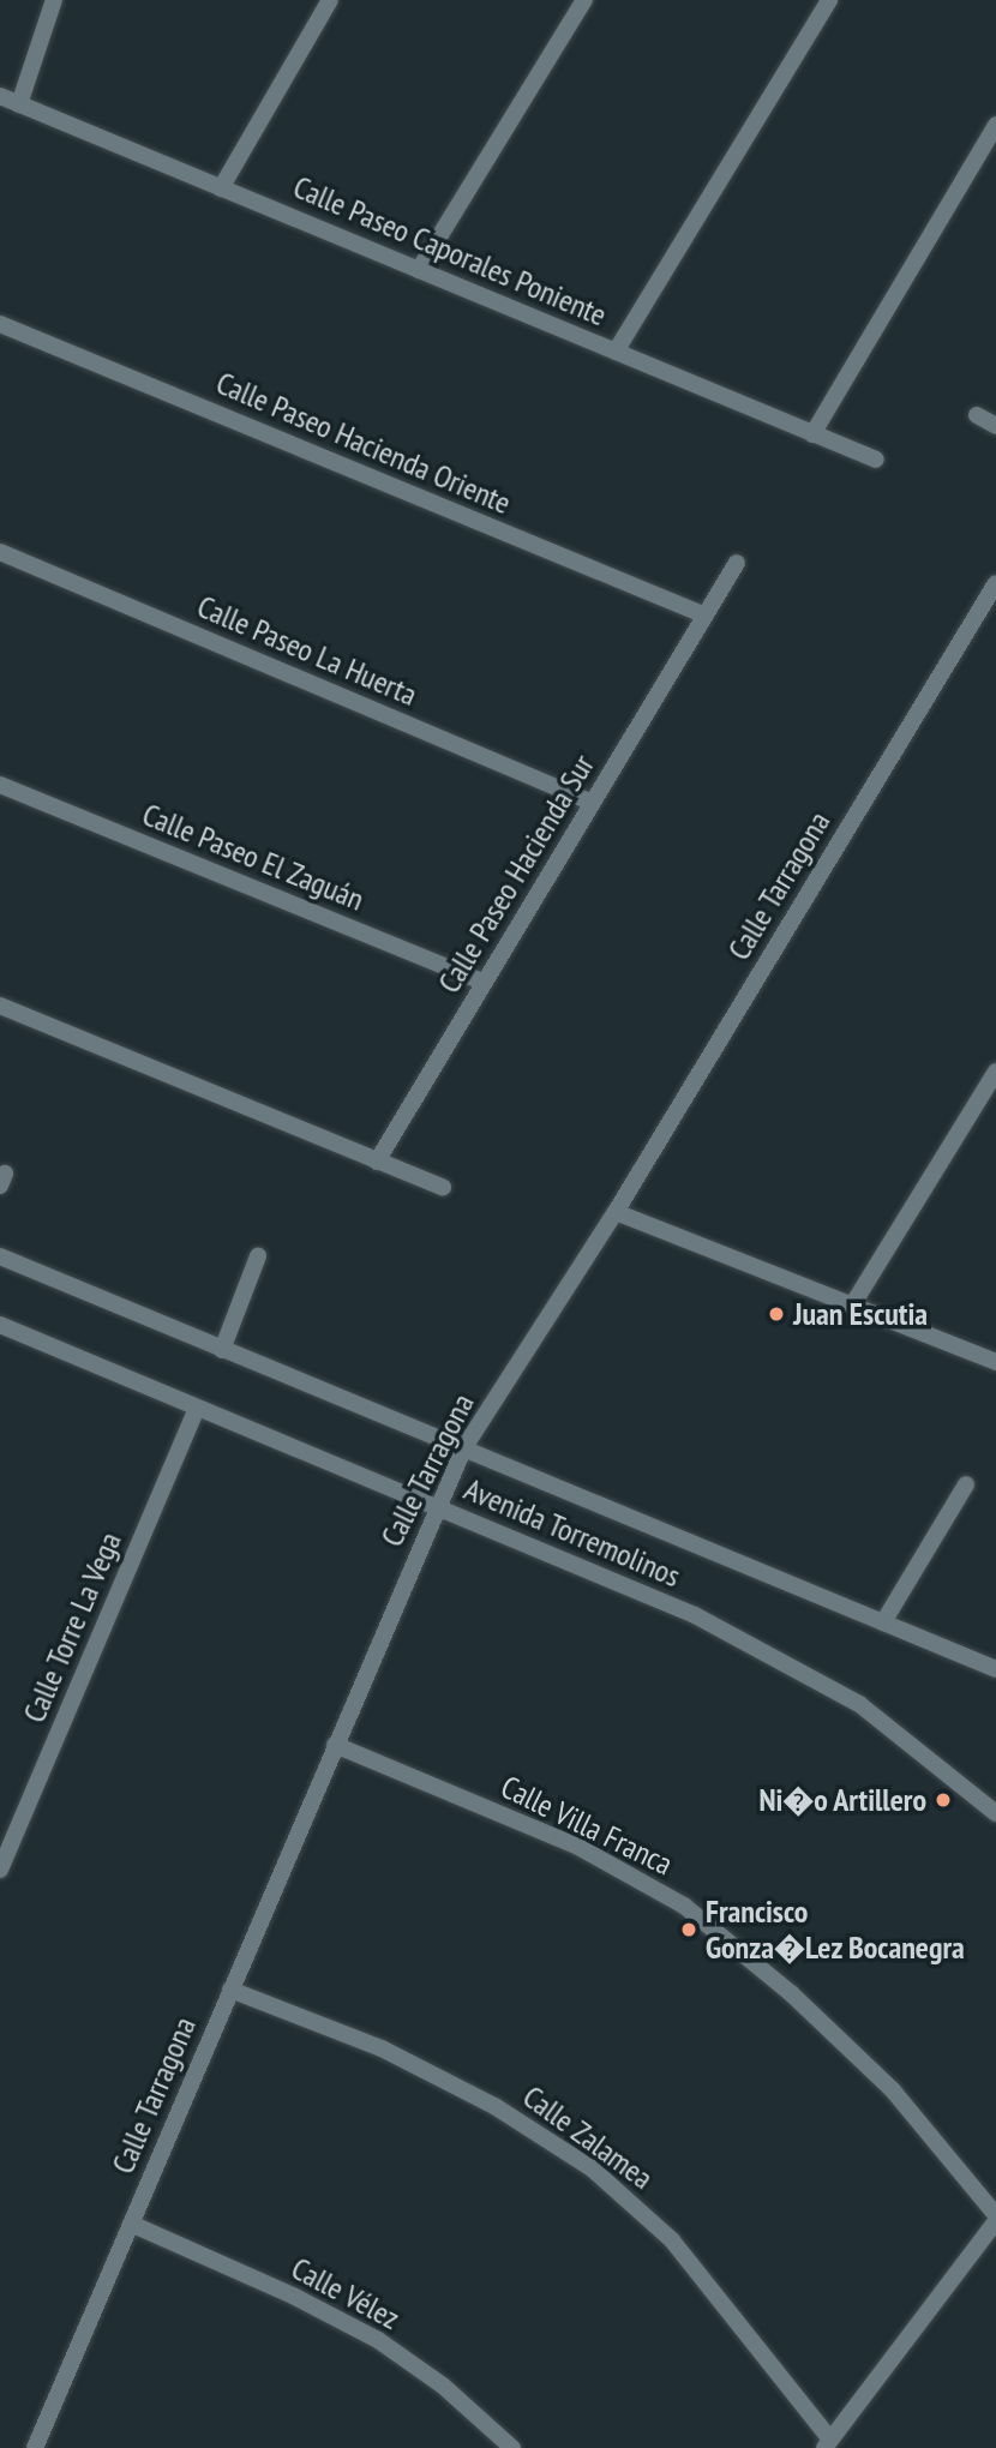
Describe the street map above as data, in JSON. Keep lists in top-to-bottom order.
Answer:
{
  "streets": {
    "street": [
      "Calle Paseo Caporales Poniente",
      "Calle Paseo Hacienda Oriente",
      "Calle Paseo La Huerta",
      "Calle Paseo El Zaguán",
      "Calle Paseo Hacienda Sur",
      "Calle Tarragona",
      "Avenida Torremolinos",
      "Calle Torre La Vega",
      "Calle Villa Franca",
      "Calle Zalamea",
      "Calle Vélez"
    ]
  },
  "crossings": [
    ["Calle Paseo Hacienda Oriente", "Calle Paseo Hacienda Sur"],
    ["Calle Paseo La Huerta", "Calle Paseo Hacienda Sur"],
    ["Calle Paseo El Zaguán", "Calle Paseo Hacienda Sur"],
    ["Calle Tarragona", "Avenida Torremolinos"],
    ["Calle Tarragona", "Calle Villa Franca"],
    ["Calle Tarragona", "Calle Zalamea"],
    ["Calle Tarragona", "Calle Vélez"],
    ["Avenida Torremolinos", "Calle Torre La Vega"]
  ],
  "places": ["Juan Escutia", "Ni�o Artillero", "Francisco Gonza�Lez Bocanegra"]
}
